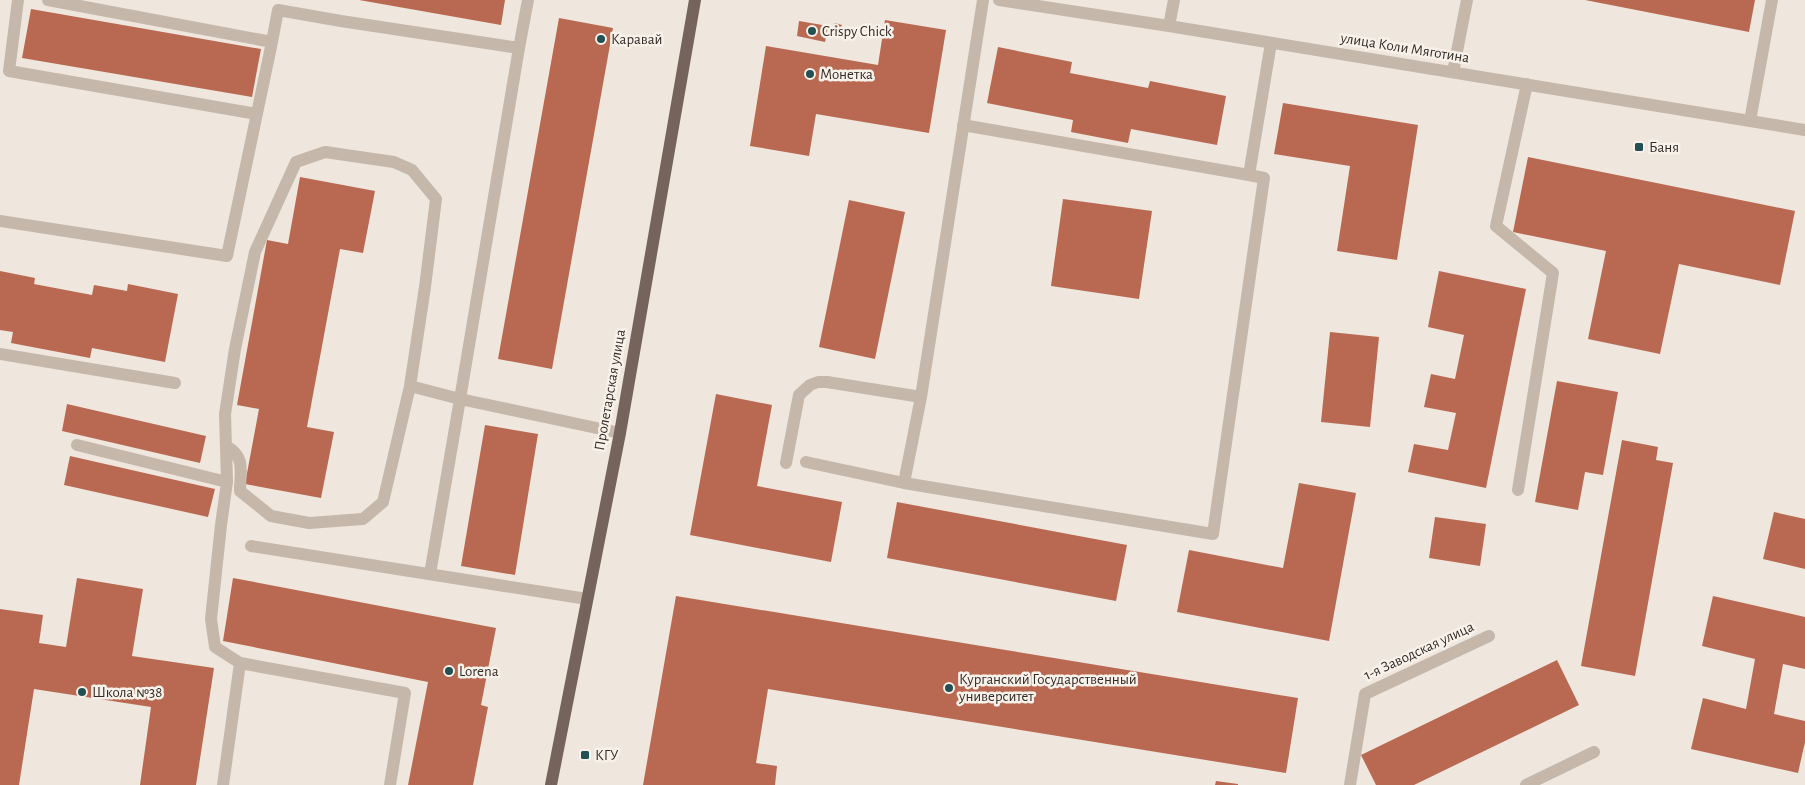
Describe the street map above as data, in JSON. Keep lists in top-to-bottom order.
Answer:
{
  "streets": {
    "main road": ["Пролетарская улица"],
    "street": ["улица Коли Мяготина", "1-я Заводская улица"]
  },
  "places": {
    "other": [
      "Crispy Chick",
      "Каравай",
      "Монетка",
      "Lorena",
      "Курганский Государственный университет",
      "Школа №38"
    ],
    "transit": ["Баня", "КГУ"]
  }
}
